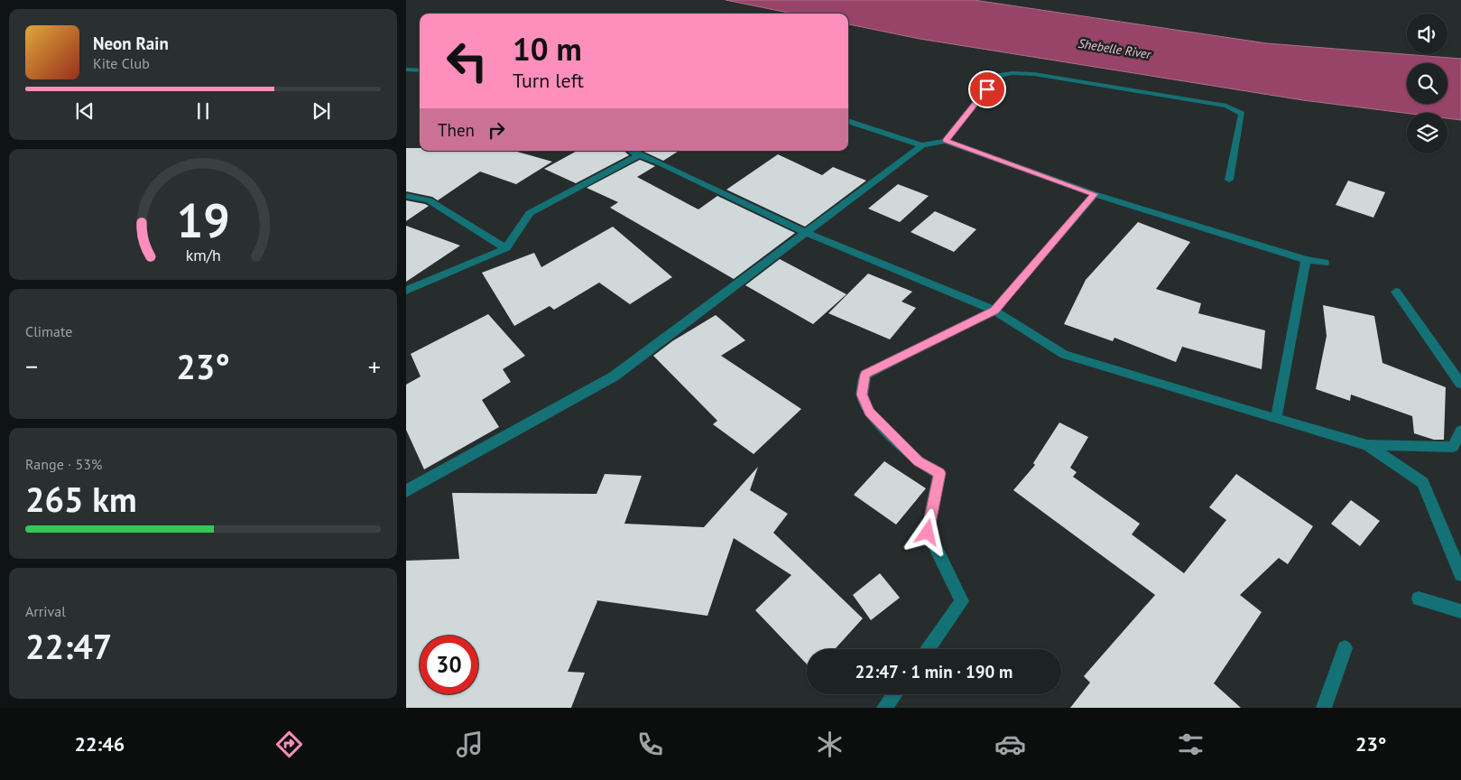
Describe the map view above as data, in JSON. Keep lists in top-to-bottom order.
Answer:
{
  "water": ["Shebelle River"],
  "page": {
    "turn": ["10 m", "Turn left"],
    "song": ["Neon Rain", "Kite Club"],
    "then": "Then",
    "tile": [
      "Climate",
      ["Range · 53%", "265 km"],
      ["Arrival", "22:47"]
    ],
    "heat": ["−", "23°", "+"],
    "limit": "30",
    "trip": "22:47 · 1 min · 190 m",
    "tabs": ["22:46", "23°"],
    "gauge": ["19", "km/h"]
  }
}
